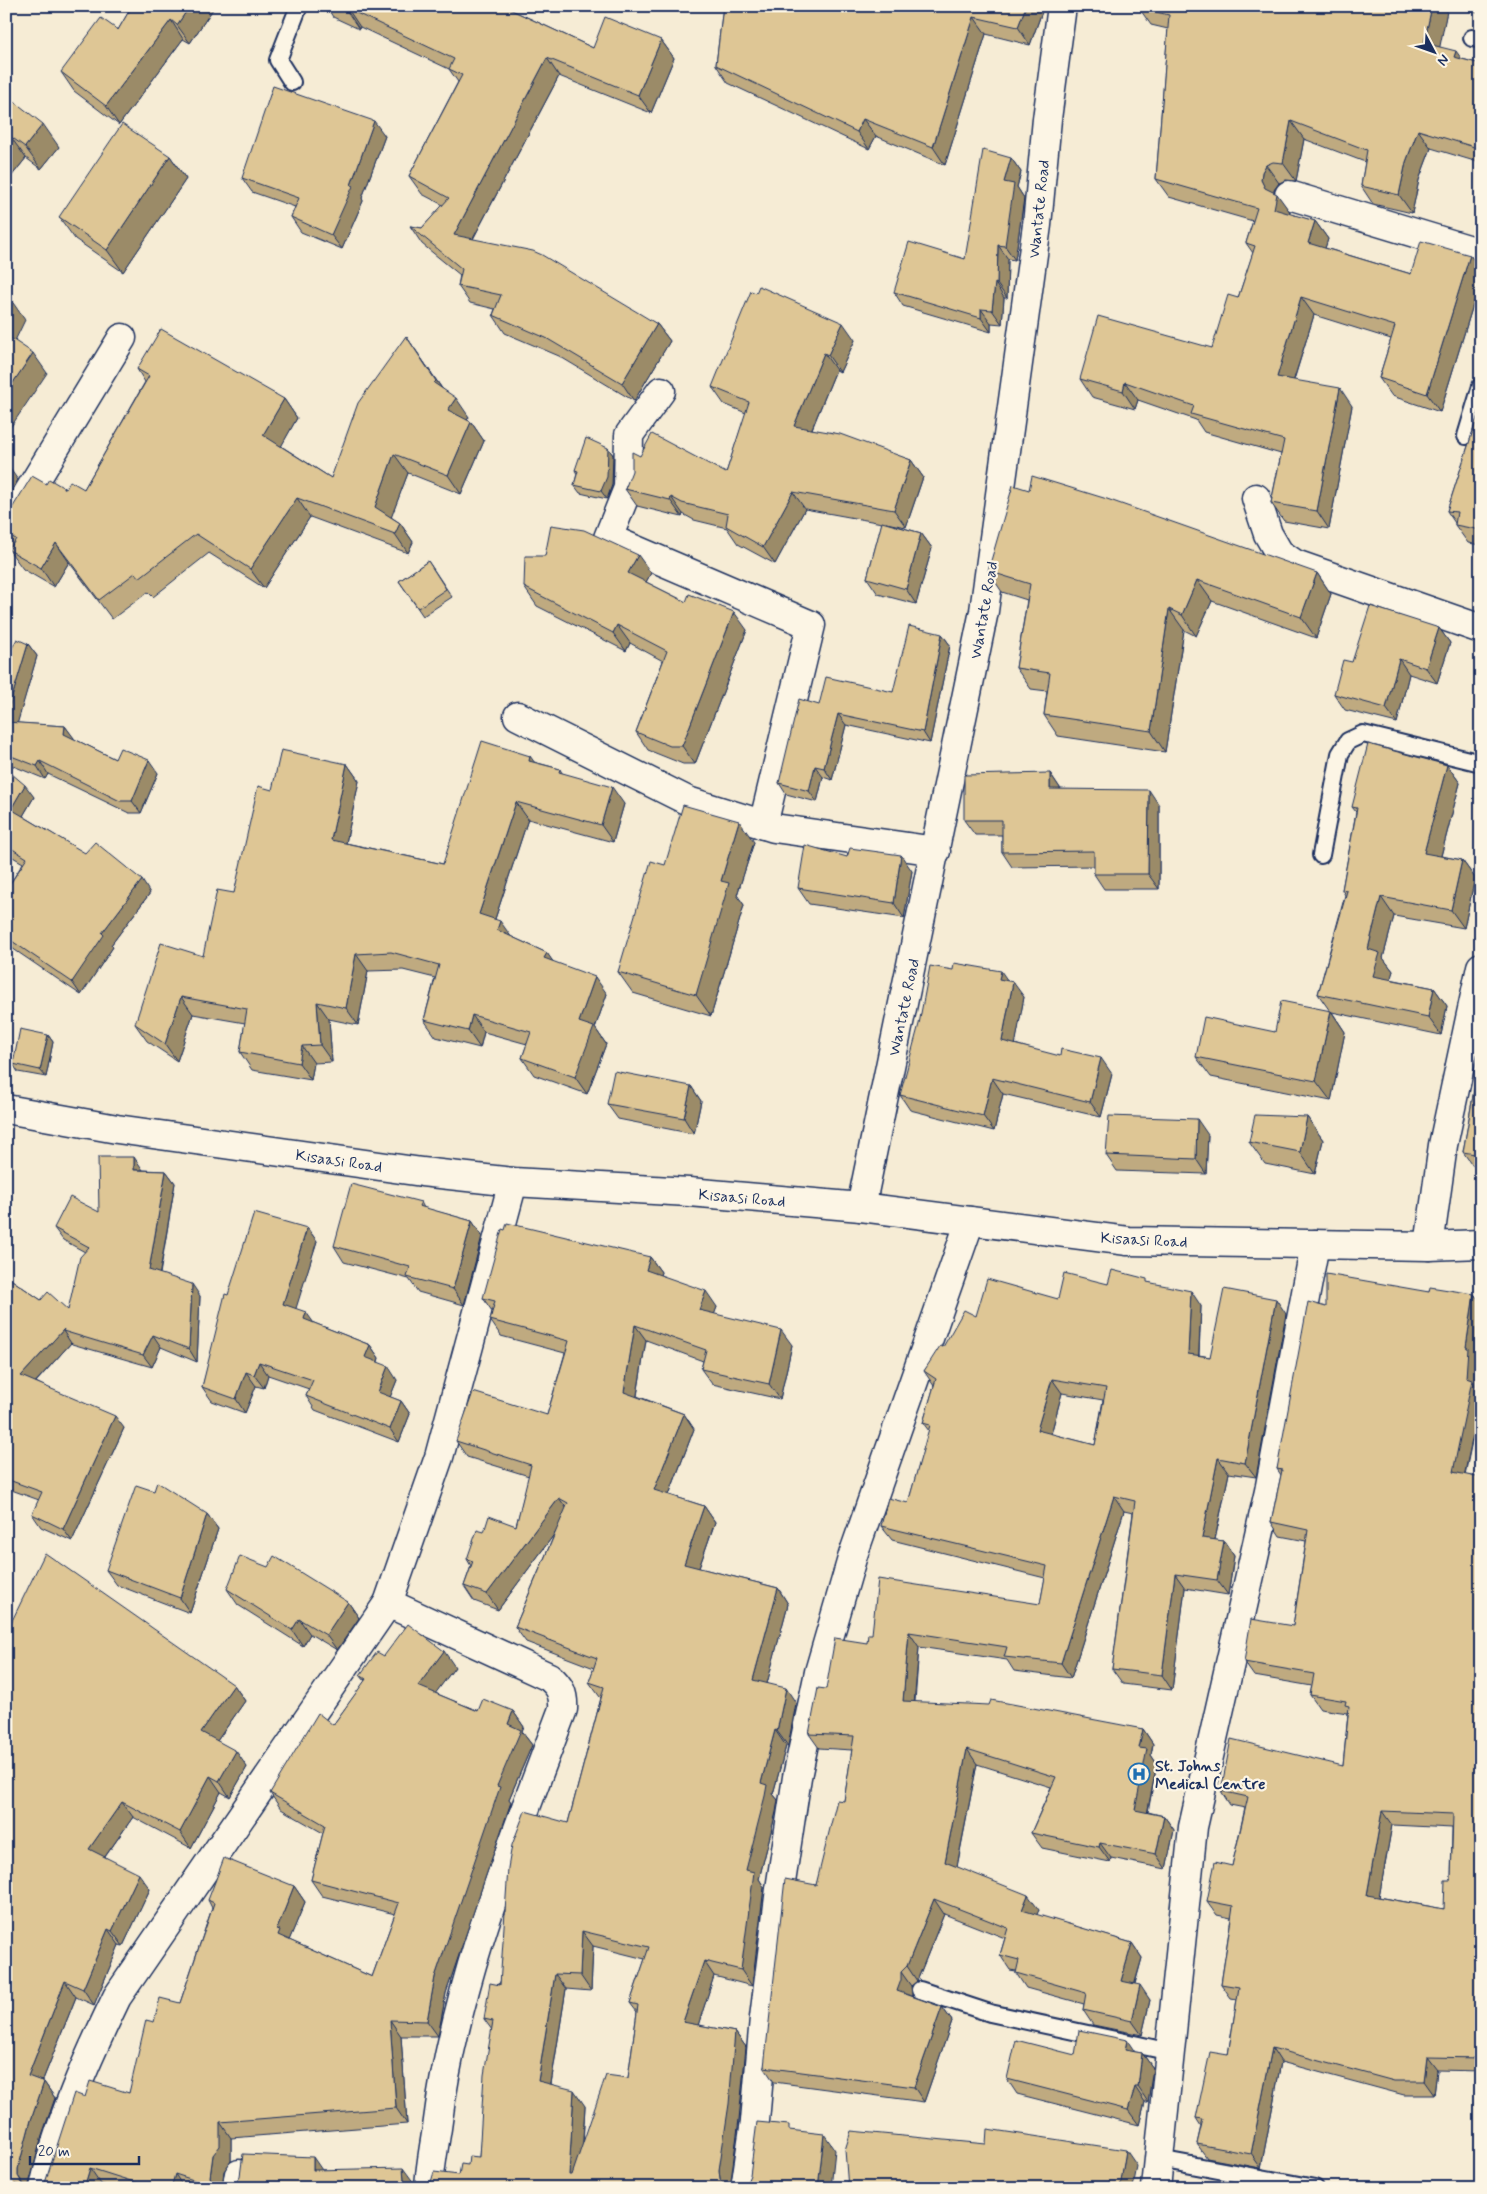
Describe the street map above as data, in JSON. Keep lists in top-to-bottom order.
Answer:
{
  "streets": {
    "street": ["Wantate Road", "Kisaasi Road"]
  },
  "crossings": [
    ["Wantate Road", "Kisaasi Road"]
  ],
  "places": {
    "hospital": ["St. Johns Medical Centre"]
  },
  "scale_bar": "20 m",
  "north": "bottom right"
}
